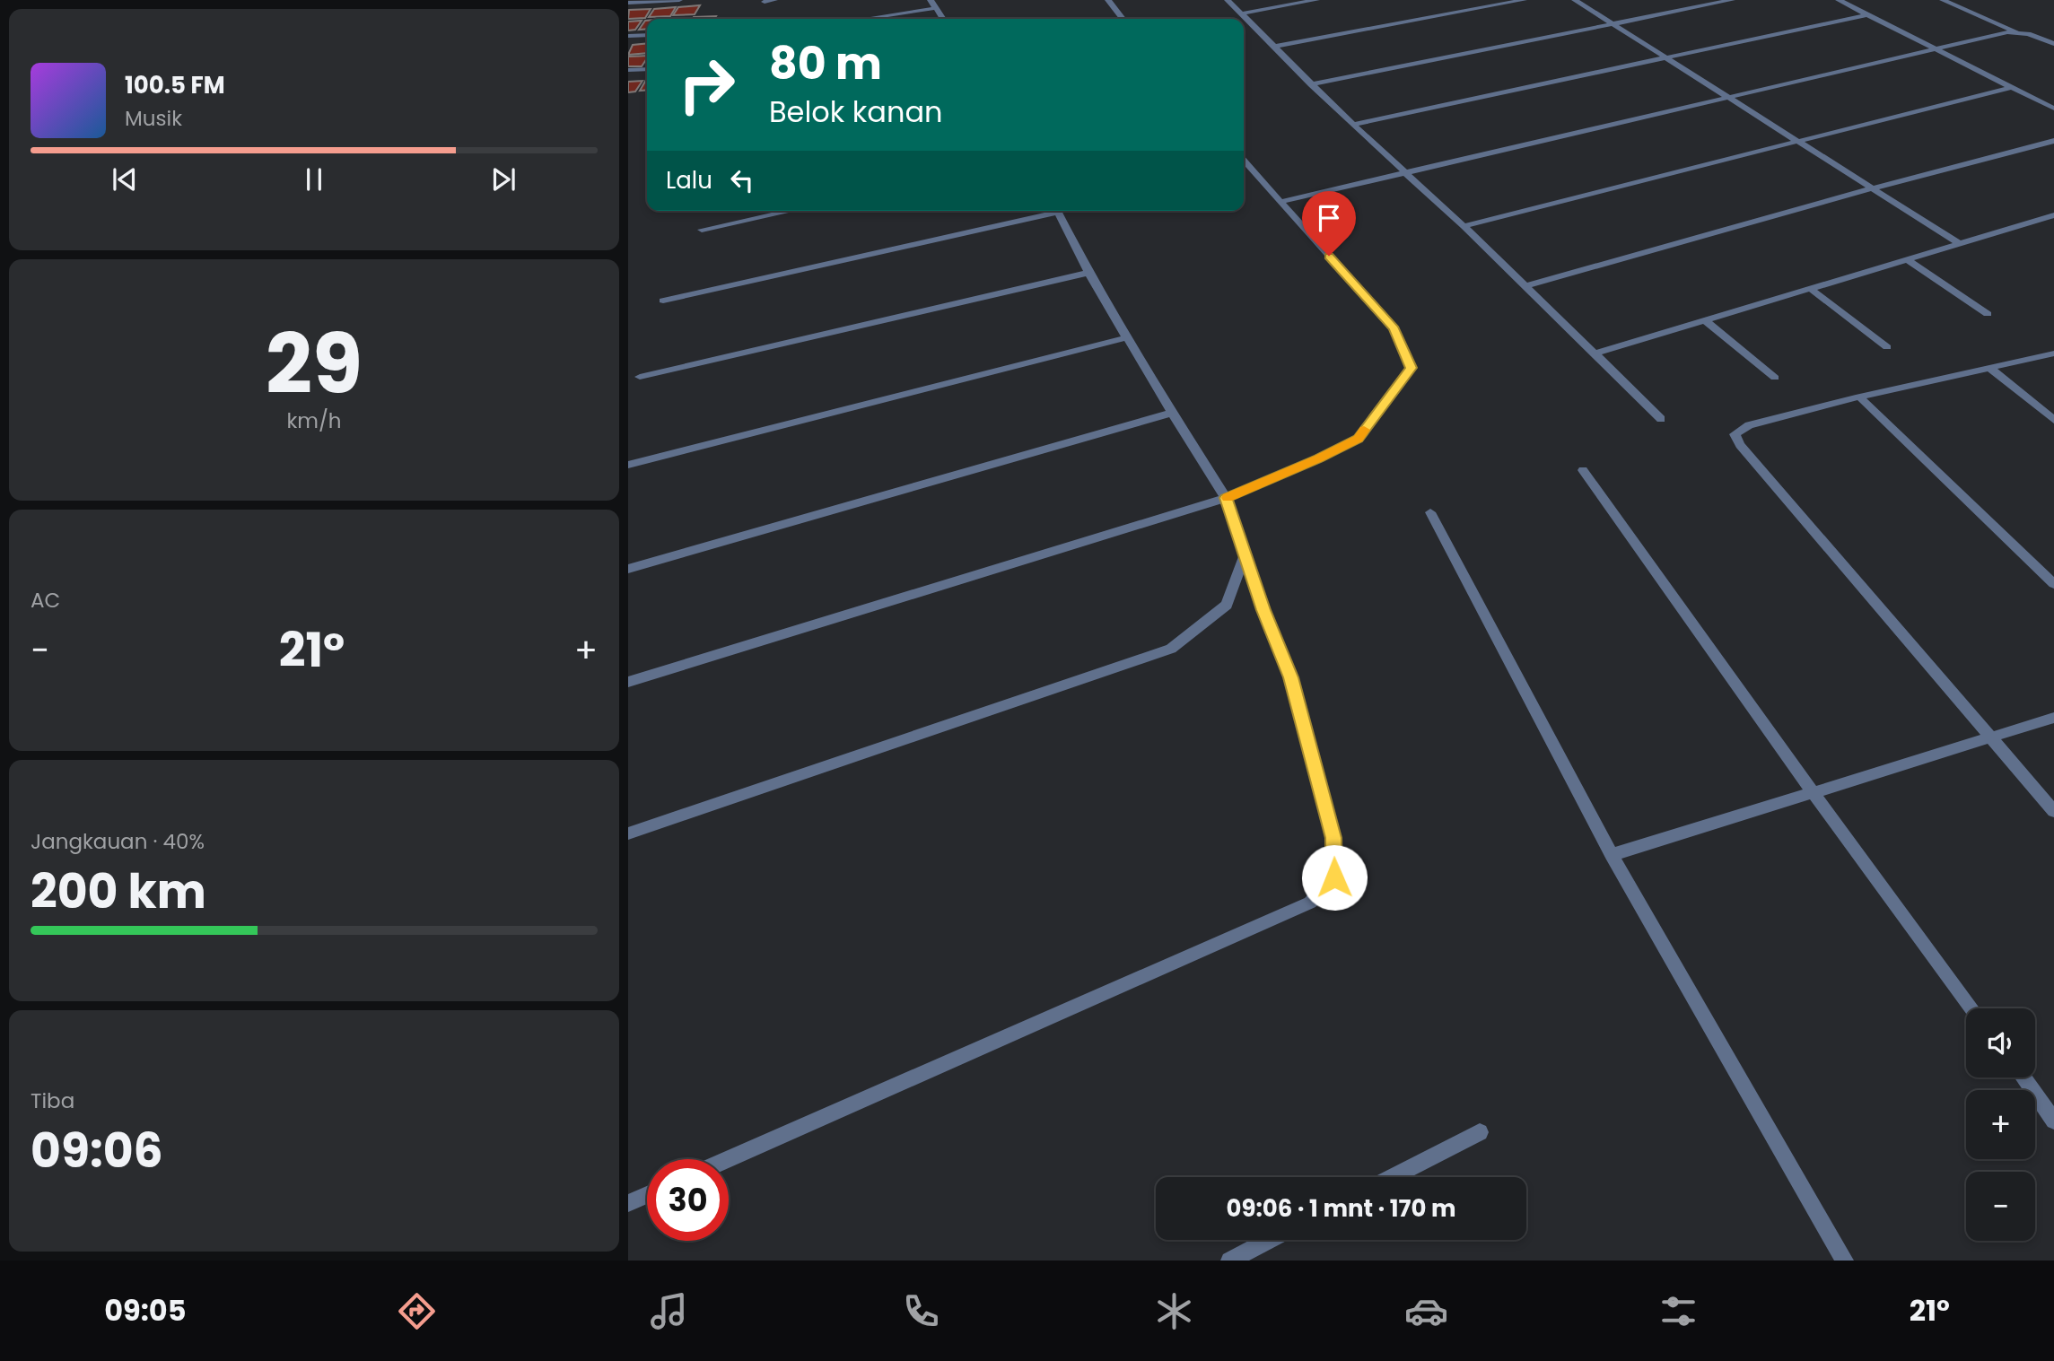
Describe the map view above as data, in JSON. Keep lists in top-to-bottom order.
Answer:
{
  "page": {
    "turn": ["80 m", "Belok kanan"],
    "song": ["100.5 FM", "Musik"],
    "then": "Lalu",
    "tile": [
      ["29", "km/h"],
      "AC",
      ["Jangkauan · 40%", "200 km"],
      ["Tiba", "09:06"]
    ],
    "heat": ["−", "21°", "+"],
    "map_buttons": ["+", "−"],
    "limit": "30",
    "trip": "09:06 · 1 mnt · 170 m",
    "tabs": ["09:05", "21°"]
  }
}
